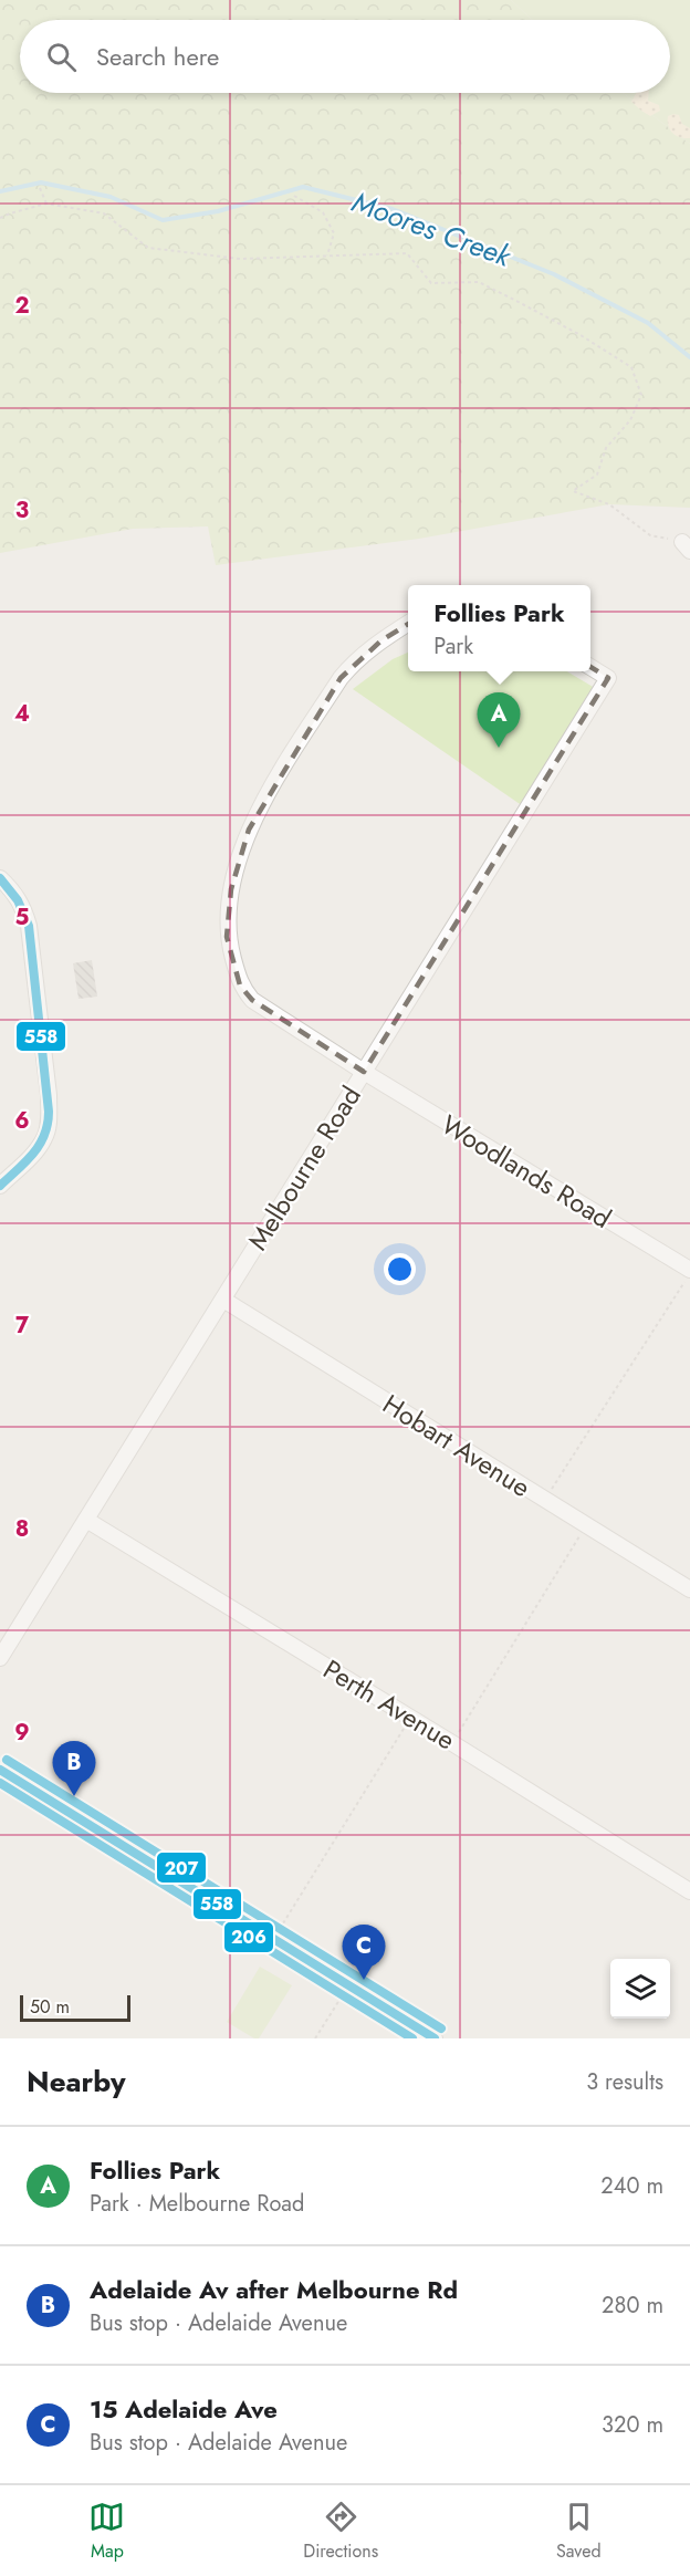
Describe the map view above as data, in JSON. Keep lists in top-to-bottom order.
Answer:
{
  "streets": {
    "street": [
      "Melbourne Road",
      "Woodlands Road",
      "Hobart Avenue",
      "Perth Avenue"
    ]
  },
  "crossings": [
    ["Melbourne Road", "Woodlands Road"],
    ["Melbourne Road", "Hobart Avenue"],
    ["Melbourne Road", "Perth Avenue"]
  ],
  "water": ["Moores Creek"],
  "lines": ["transit line 558", "transit line 207", "transit line 206"],
  "scale_bar": "50 m",
  "page": {
    "search": "Search here",
    "popup": ["Follies Park", "Park"],
    "pins": ["A", "B", "C"],
    "scale": "50 m",
    "heading": ["Nearby", "3 results"],
    "list": [
      {
        "mark": "A",
        "name": "Follies Park",
        "note": "Park · Melbourne Road",
        "value": "240 m"
      },
      {
        "mark": "B",
        "name": "Adelaide Av after Melbourne Rd",
        "note": "Bus stop · Adelaide Avenue",
        "value": "280 m"
      },
      {
        "mark": "C",
        "name": "15 Adelaide Ave",
        "note": "Bus stop · Adelaide Avenue",
        "value": "320 m"
      }
    ],
    "nav": ["Map", "Directions", "Saved"]
  },
  "grid": {
    "rows": [
      "2",
      "3",
      "4",
      "5",
      "6",
      "7",
      "8",
      "9"
    ]
  }
}
